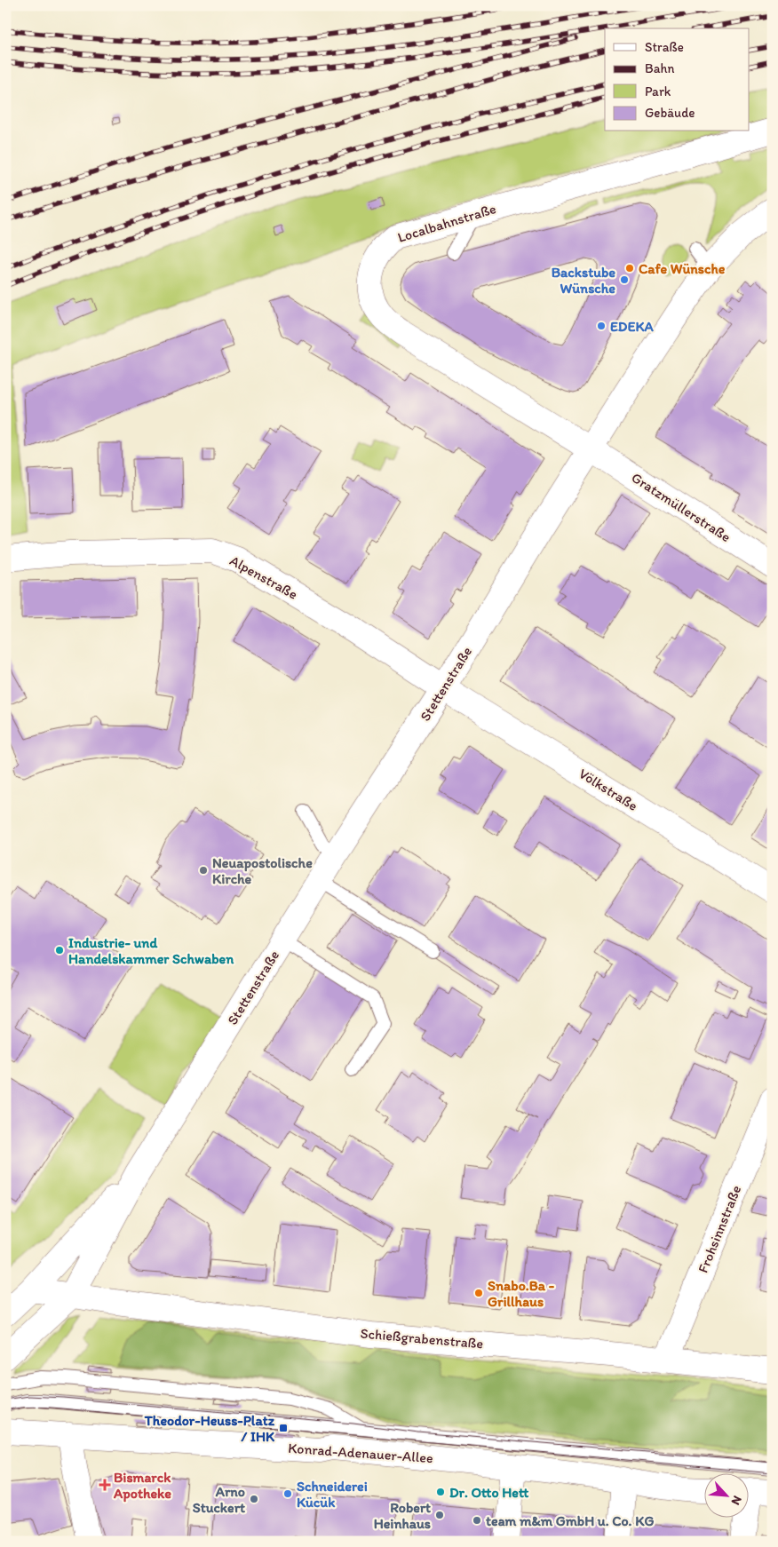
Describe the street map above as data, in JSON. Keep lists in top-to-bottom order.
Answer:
{
  "streets": {
    "street": [
      "Localbahnstraße",
      "Gratzmüllerstraße",
      "Alpenstraße",
      "Stettenstraße",
      "Völkstraße",
      "Frohsinnstraße",
      "Schießgrabenstraße",
      "Konrad-Adenauer-Allee"
    ]
  },
  "crossings": [
    ["Localbahnstraße", "Gratzmüllerstraße"],
    ["Localbahnstraße", "Stettenstraße"],
    ["Gratzmüllerstraße", "Stettenstraße"],
    ["Alpenstraße", "Stettenstraße"],
    ["Alpenstraße", "Völkstraße"],
    ["Stettenstraße", "Völkstraße"],
    ["Stettenstraße", "Schießgrabenstraße"],
    ["Frohsinnstraße", "Schießgrabenstraße"]
  ],
  "places": {
    "other": [
      "Cafe Wünsche",
      "Backstube Wünsche",
      "EDEKA",
      "Neuapostolische Kirche",
      "Industrie- und Handelskammer Schwaben",
      "Snabo.Ba - Grillhaus",
      "Dr. Otto Hett",
      "Schneiderei Kücük",
      "Arno Stuckert",
      "Robert Heinhaus",
      "team m&m GmbH u. Co. KG"
    ],
    "transit": ["Theodor-Heuss-Platz / IHK"],
    "health": ["Bismarck Apotheke"]
  },
  "legend": [
    "Straße",
    "Bahn",
    "Park",
    "Gebäude"
  ],
  "north": "bottom right"
}
